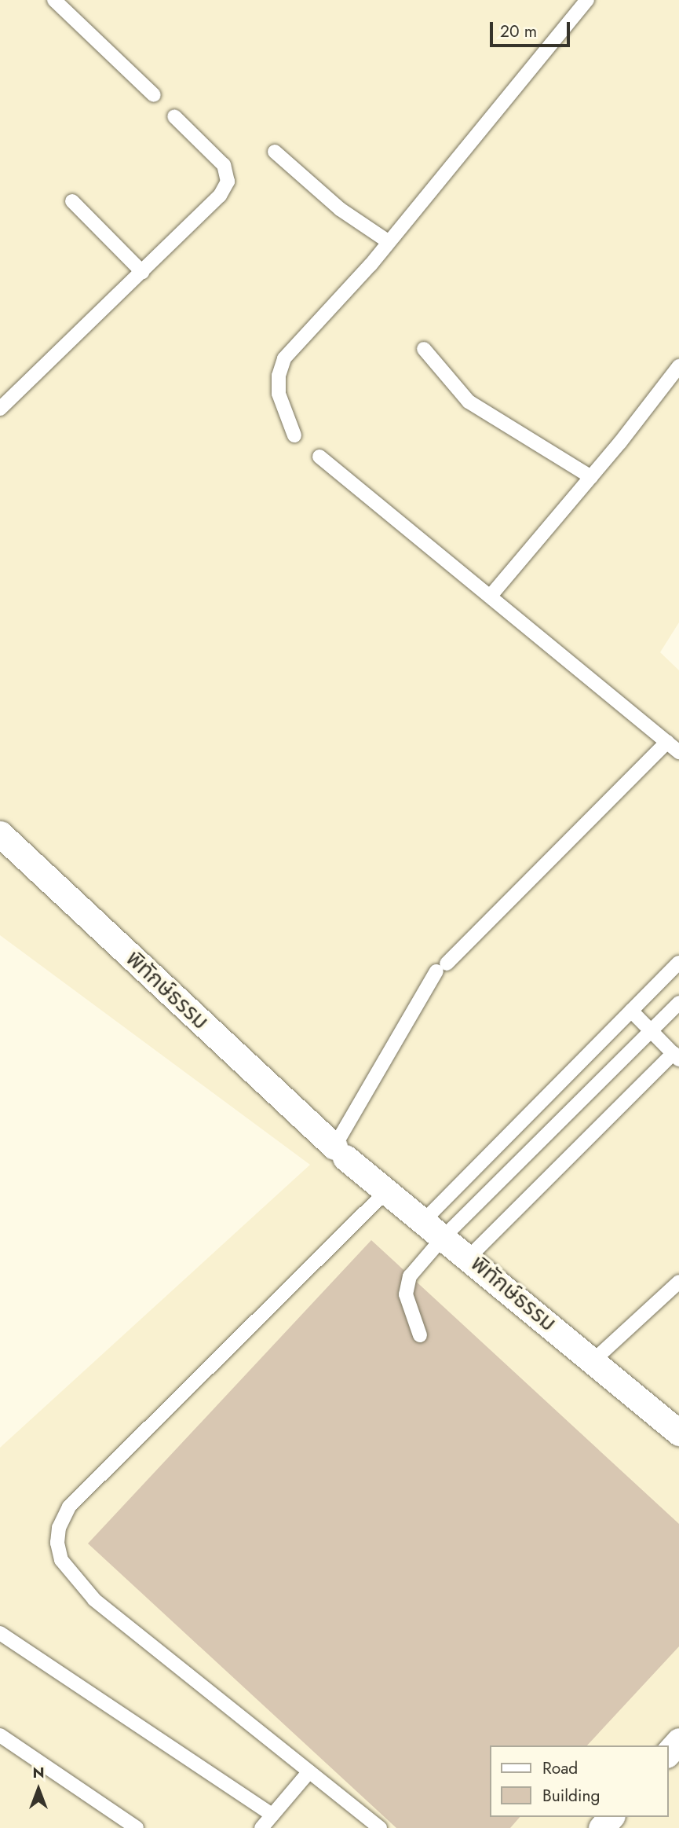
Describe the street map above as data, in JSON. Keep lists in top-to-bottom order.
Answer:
{
  "streets": {
    "street": ["พิทักษ์ธรรม"]
  },
  "legend": ["Road", "Building"],
  "scale_bar": "20 m",
  "north": "top"
}
